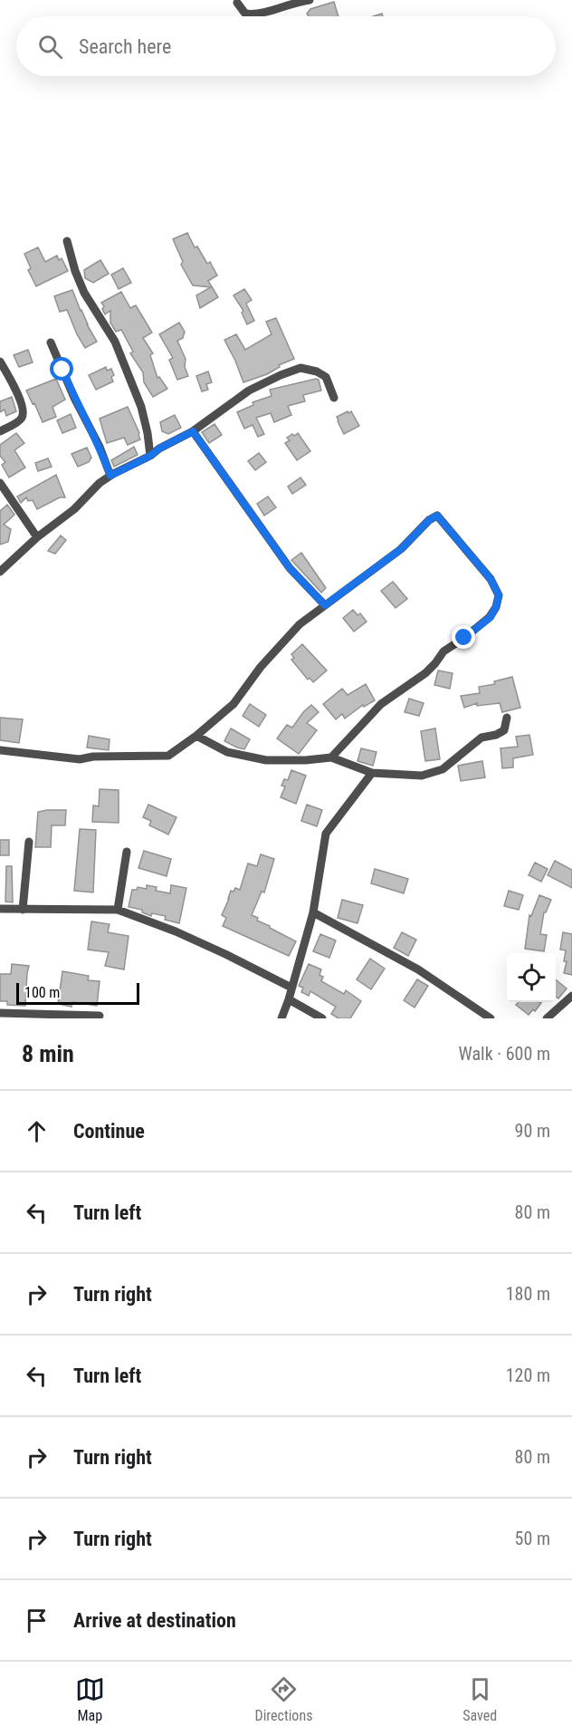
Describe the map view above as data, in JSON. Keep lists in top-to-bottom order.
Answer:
{
  "scale_bar": "100 m",
  "page": {
    "search": "Search here",
    "scale": "100 m",
    "heading": ["8 min", "Walk · 600 m"],
    "list": [
      ["Continue", "90 m"],
      ["Turn left", "80 m"],
      ["Turn right", "180 m"],
      ["Turn left", "120 m"],
      ["Turn right", "80 m"],
      ["Turn right", "50 m"],
      "Arrive at destination"
    ],
    "nav": ["Map", "Directions", "Saved"]
  }
}
